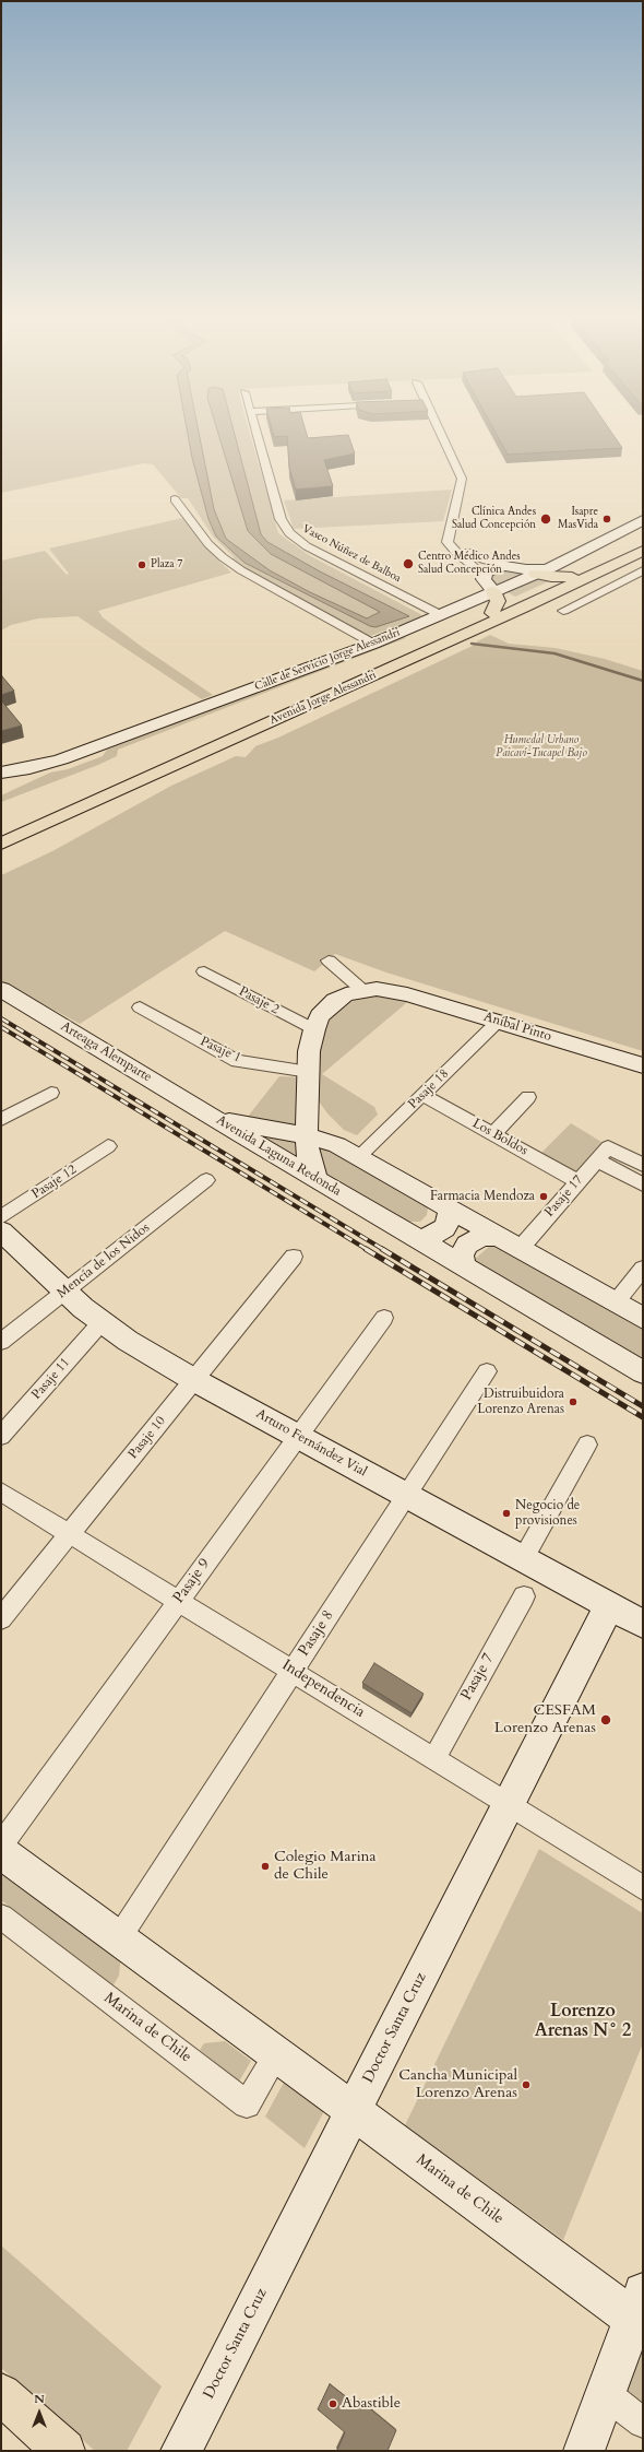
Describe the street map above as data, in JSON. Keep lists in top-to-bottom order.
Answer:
{
  "streets": {
    "main road": ["Avenida Jorge Alessandri"],
    "street": [
      "Vasco Núñez de Balboa",
      "Calle de Servicio Jorge Alessandri",
      "Pasaje 2",
      "Aníbal Pinto",
      "Pasaje 1",
      "Arteaga Alemparte",
      "Pasaje 18",
      "Los Boldos",
      "Avenida Laguna Redonda",
      "Pasaje 12",
      "Pasaje 17",
      "Mencía de los Nidos",
      "Pasaje 11",
      "Pasaje 10",
      "Arturo Fernández Vial",
      "Pasaje 9",
      "Pasaje 8",
      "Pasaje 7",
      "Independencia",
      "Marina de Chile",
      "Doctor Santa Cruz"
    ]
  },
  "crossings": [
    ["Vasco Núñez de Balboa", "Calle de Servicio Jorge Alessandri"],
    ["Aníbal Pinto", "Pasaje 18"],
    ["Arteaga Alemparte", "Avenida Laguna Redonda"],
    ["Pasaje 18", "Los Boldos"],
    ["Pasaje 18", "Avenida Laguna Redonda"],
    ["Los Boldos", "Pasaje 17"],
    ["Avenida Laguna Redonda", "Pasaje 17"],
    ["Mencía de los Nidos", "Arturo Fernández Vial"],
    ["Pasaje 11", "Arturo Fernández Vial"],
    ["Pasaje 10", "Arturo Fernández Vial"],
    ["Pasaje 10", "Independencia"],
    ["Arturo Fernández Vial", "Pasaje 9"],
    ["Arturo Fernández Vial", "Pasaje 8"],
    ["Arturo Fernández Vial", "Doctor Santa Cruz"],
    ["Pasaje 9", "Independencia"],
    ["Pasaje 8", "Independencia"],
    ["Pasaje 8", "Marina de Chile"],
    ["Pasaje 7", "Independencia"],
    ["Independencia", "Doctor Santa Cruz"],
    ["Marina de Chile", "Doctor Santa Cruz"]
  ],
  "districts": ["Lorenzo Arenas N° 2"],
  "parks": ["Humedal Urbano Paicaví-Tucapel Bajo"],
  "places": [
    "Clínica Andes Salud Concepción",
    "Isapre MasVida",
    "Centro Médico Andes Salud Concepción",
    "Plaza 7",
    "Farmacia Mendoza",
    "Distruibuidora Lorenzo Arenas",
    "Negocio de provisiones",
    "CESFAM Lorenzo Arenas",
    "Colegio Marina de Chile",
    "Cancha Municipal Lorenzo Arenas",
    "Abastible"
  ],
  "north": "top"
}
